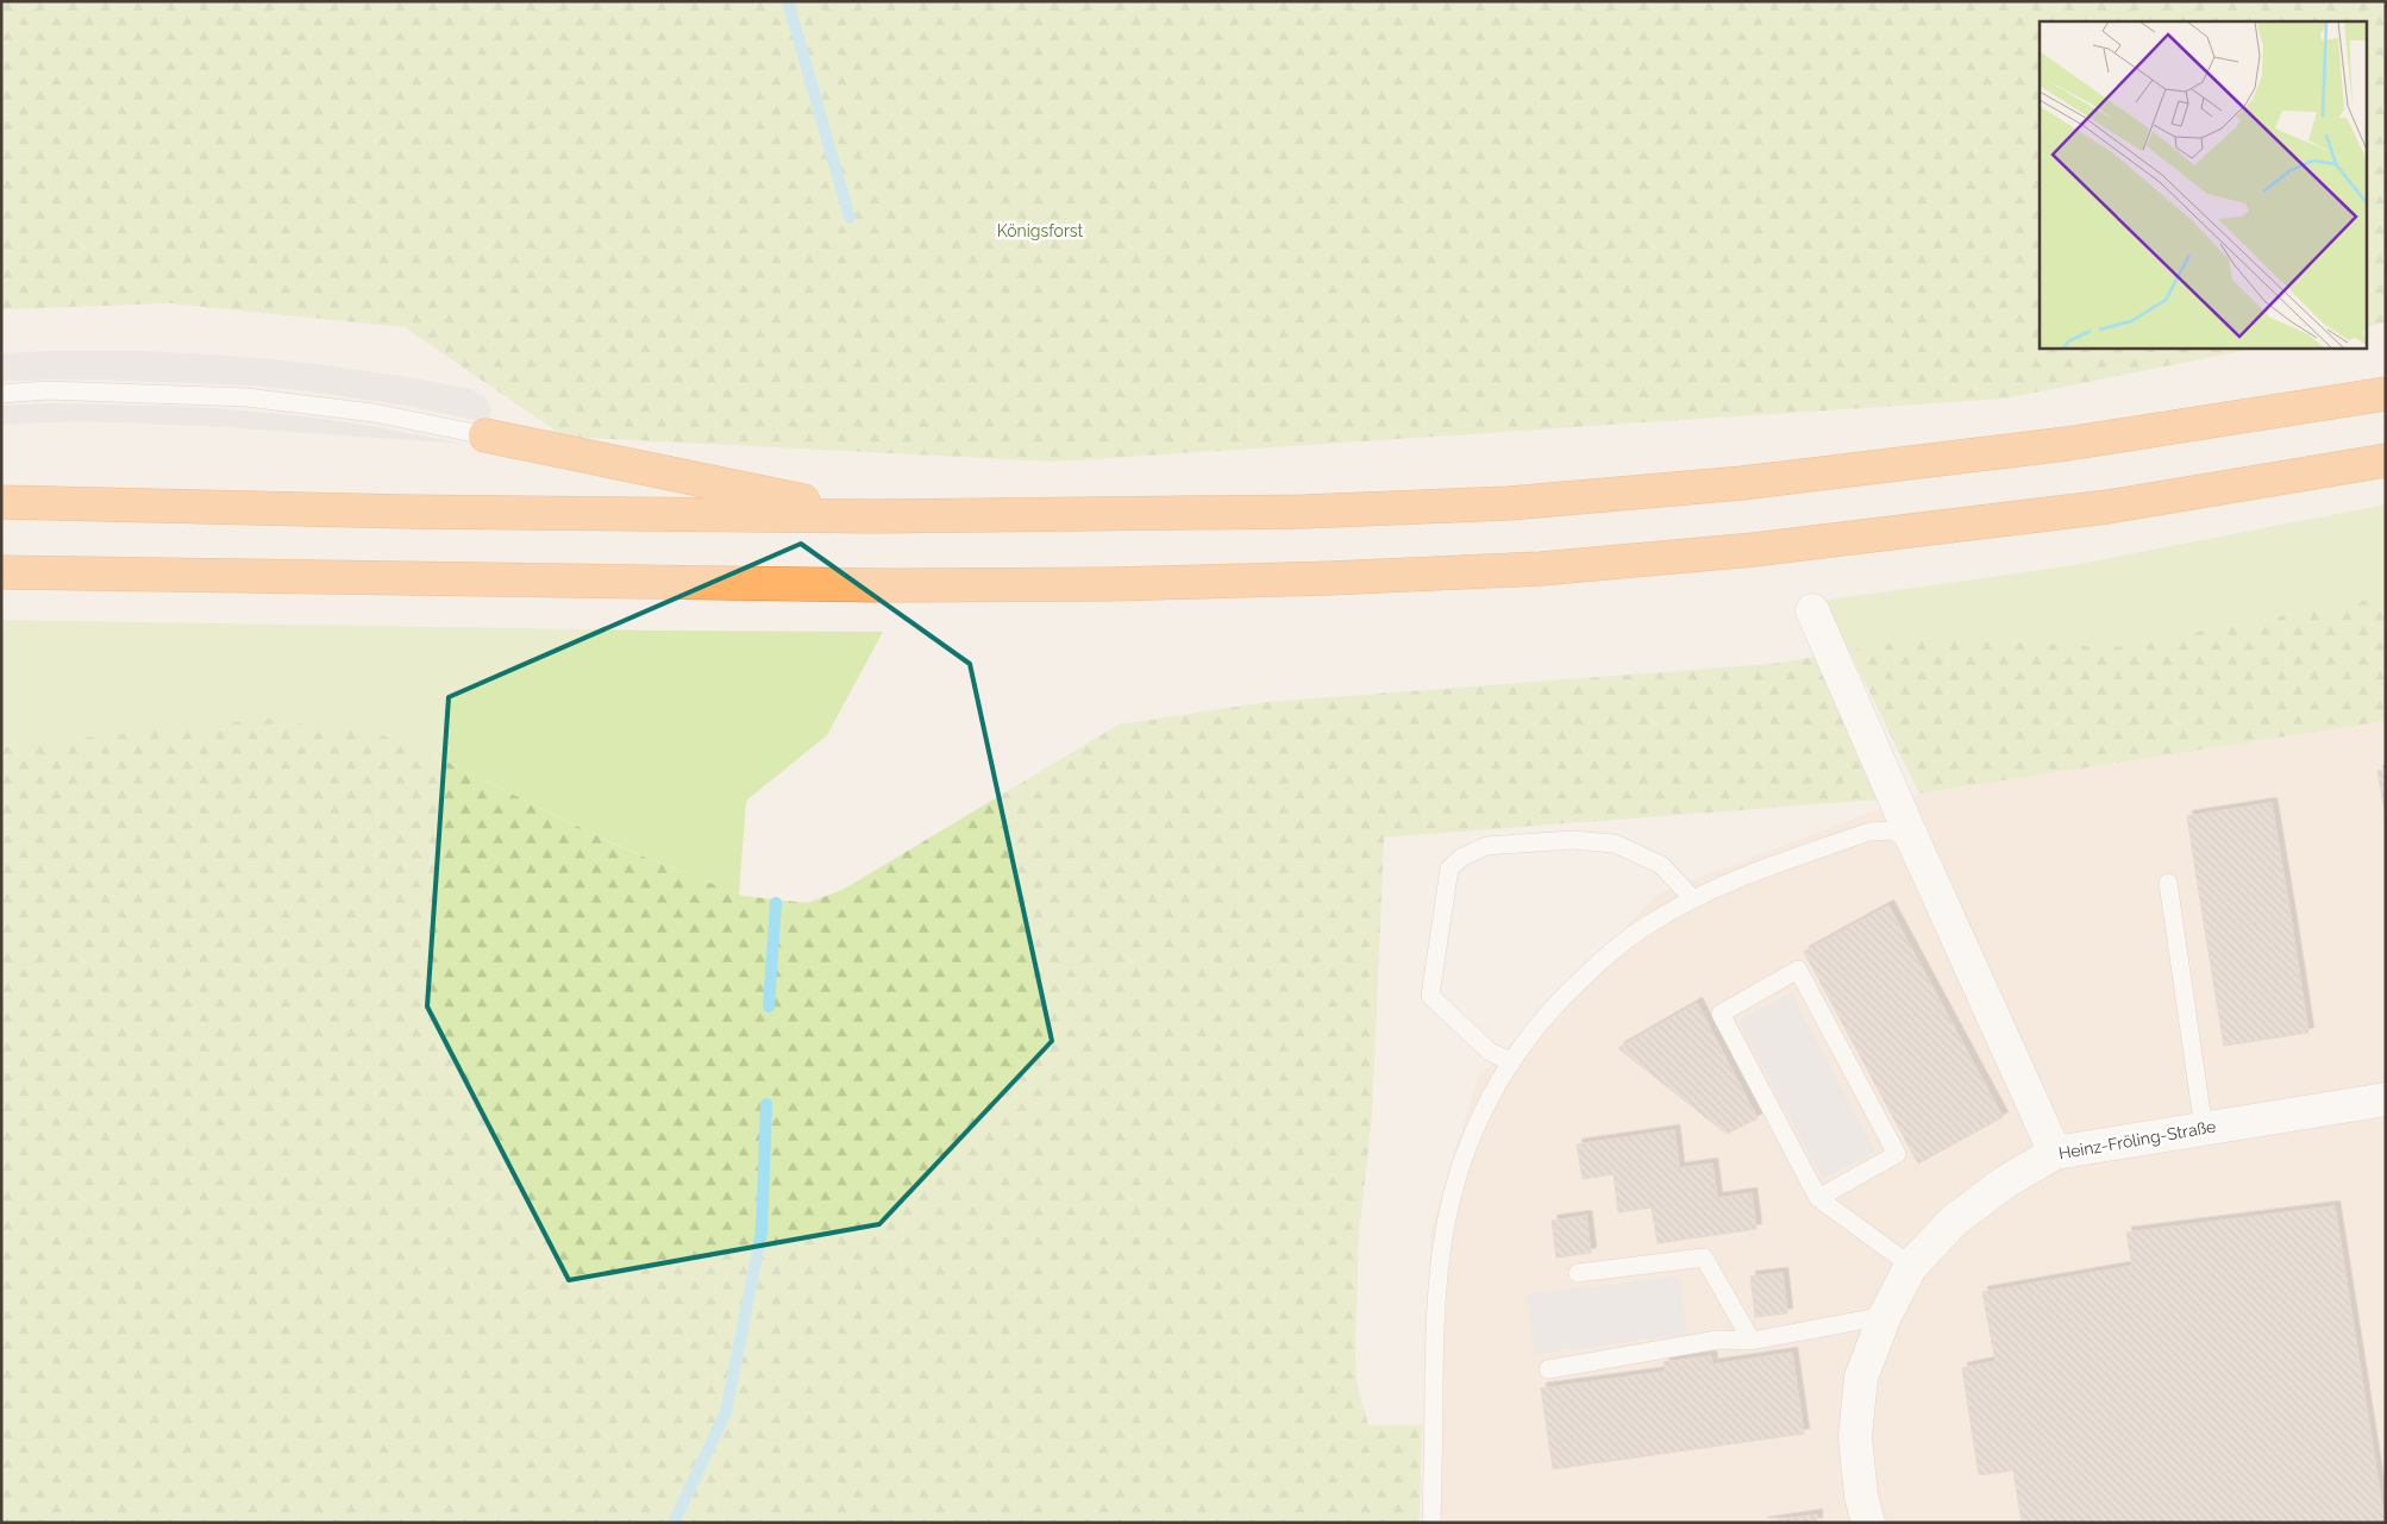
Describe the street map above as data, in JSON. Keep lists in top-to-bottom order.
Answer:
{
  "streets": {
    "street": ["Heinz-Fröling-Straße"]
  },
  "parks": ["Königsforst"]
}
